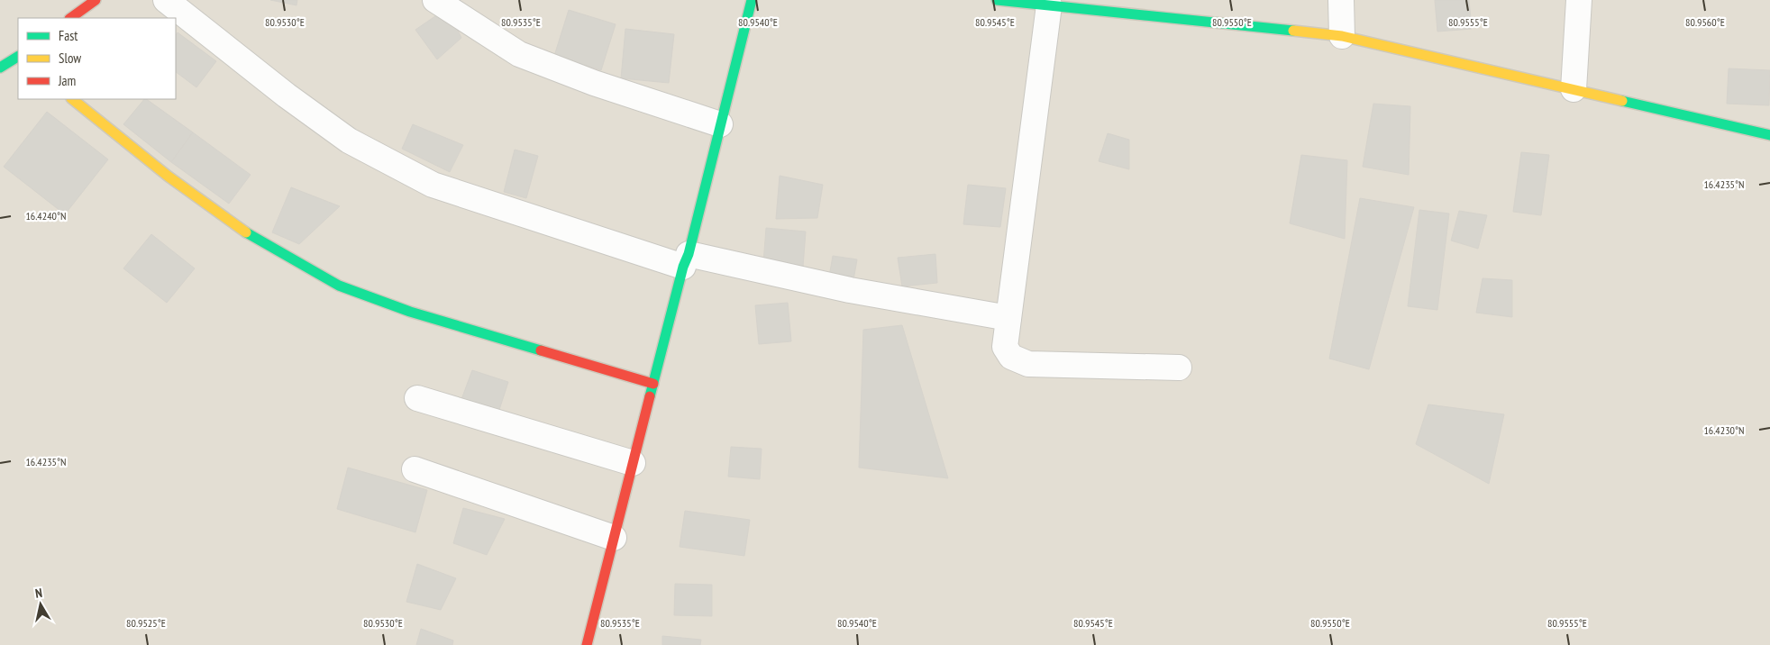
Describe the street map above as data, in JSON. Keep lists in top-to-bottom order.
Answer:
{
  "legend": ["Fast", "Slow", "Jam"],
  "north": "top",
  "coordinates": [
    "80.9530°E",
    "80.9535°E",
    "80.9540°E",
    "80.9545°E",
    "80.9550°E",
    "80.9555°E",
    "80.9560°E",
    "16.4235°N",
    "16.4240°N",
    "16.4230°N",
    "80.9525°E"
  ]
}
